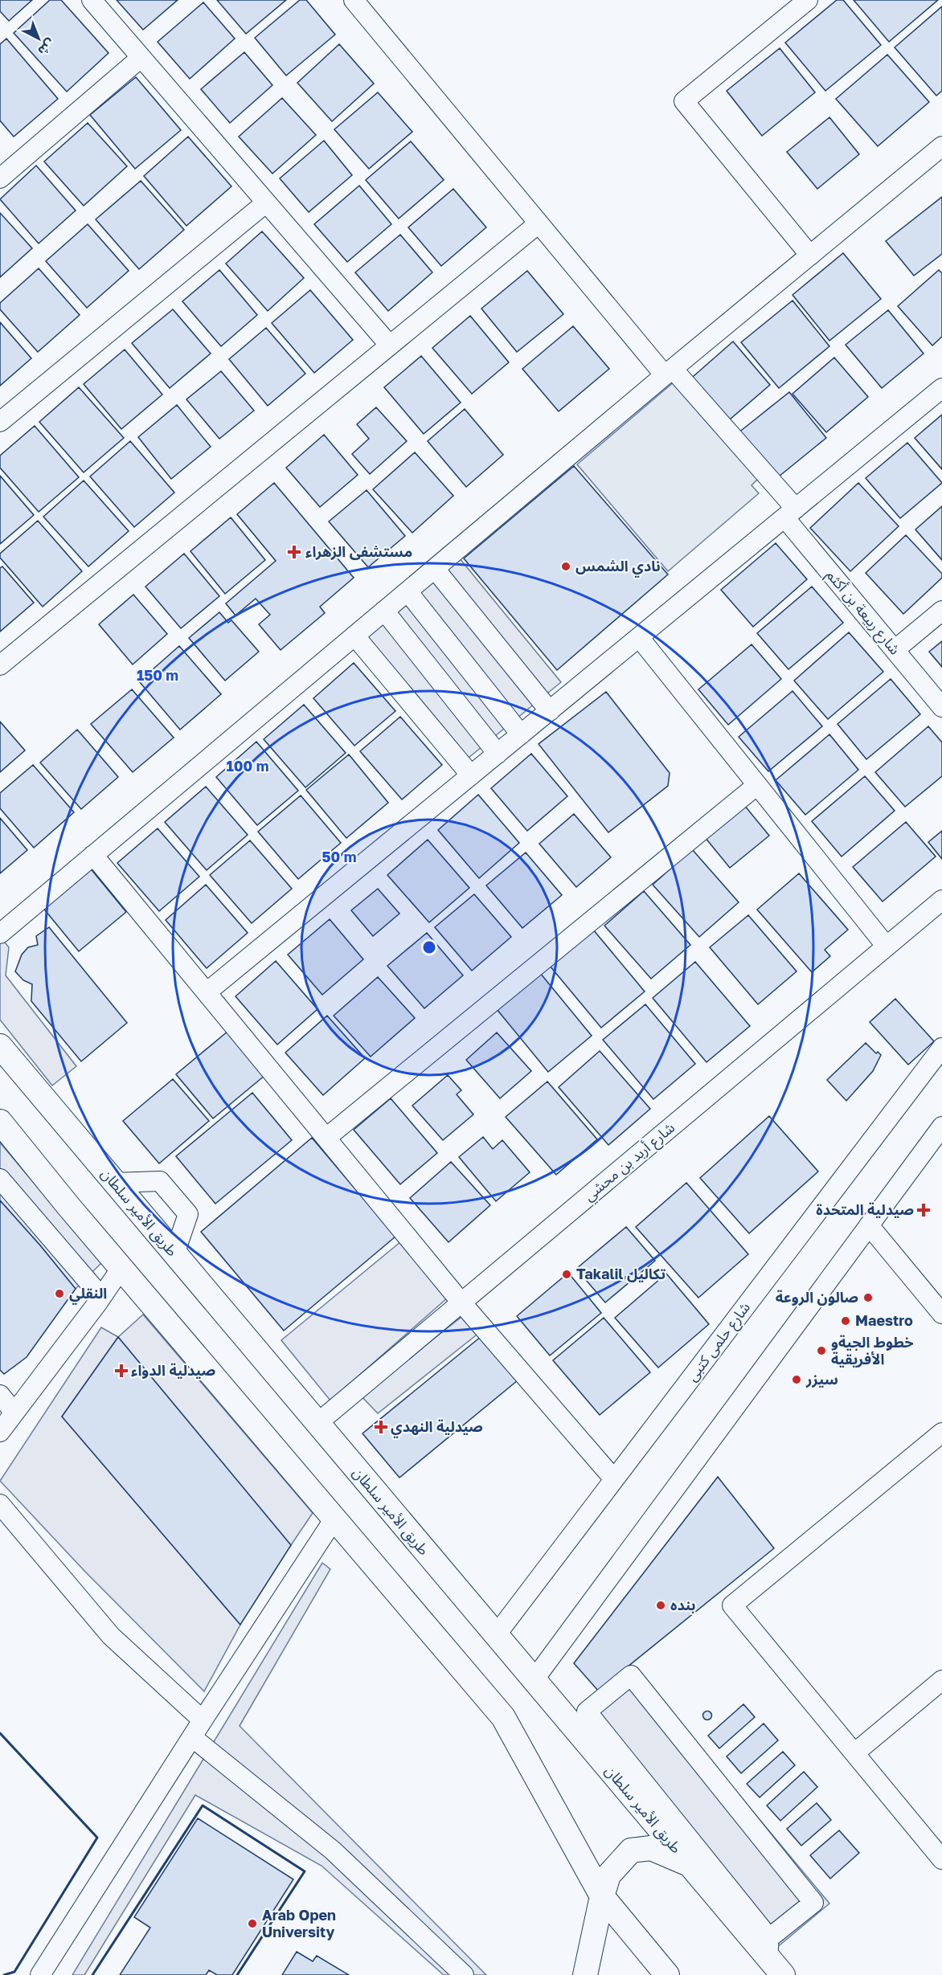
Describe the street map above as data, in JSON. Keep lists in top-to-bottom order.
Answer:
{
  "streets": {
    "main road": ["طريق الأمير سلطان"],
    "street": ["شارع ربيعة بن أكثم", "شارع أربد بن محشي", "شارع حلمى كتبى"]
  },
  "crossings": [
    ["شارع أربد بن محشي", "طريق الأمير سلطان"],
    ["طريق الأمير سلطان", "شارع حلمى كتبى"]
  ],
  "places": {
    "health": [
      "مستشفى الزهراء",
      "صيدلية المتحدة",
      "صيدلية الدواء",
      "صيدلية النهدي"
    ],
    "other": [
      "نادي الشمس",
      "Takalil تكاليل",
      "النقلي",
      "صالون الروعة",
      "Maestro",
      "خطوط الجيةو الأفريقية",
      "سيزر",
      "بنده",
      "Arab Open University"
    ]
  },
  "north": "bottom right",
  "rings": ["150 m", "100 m", "50 m"]
}
